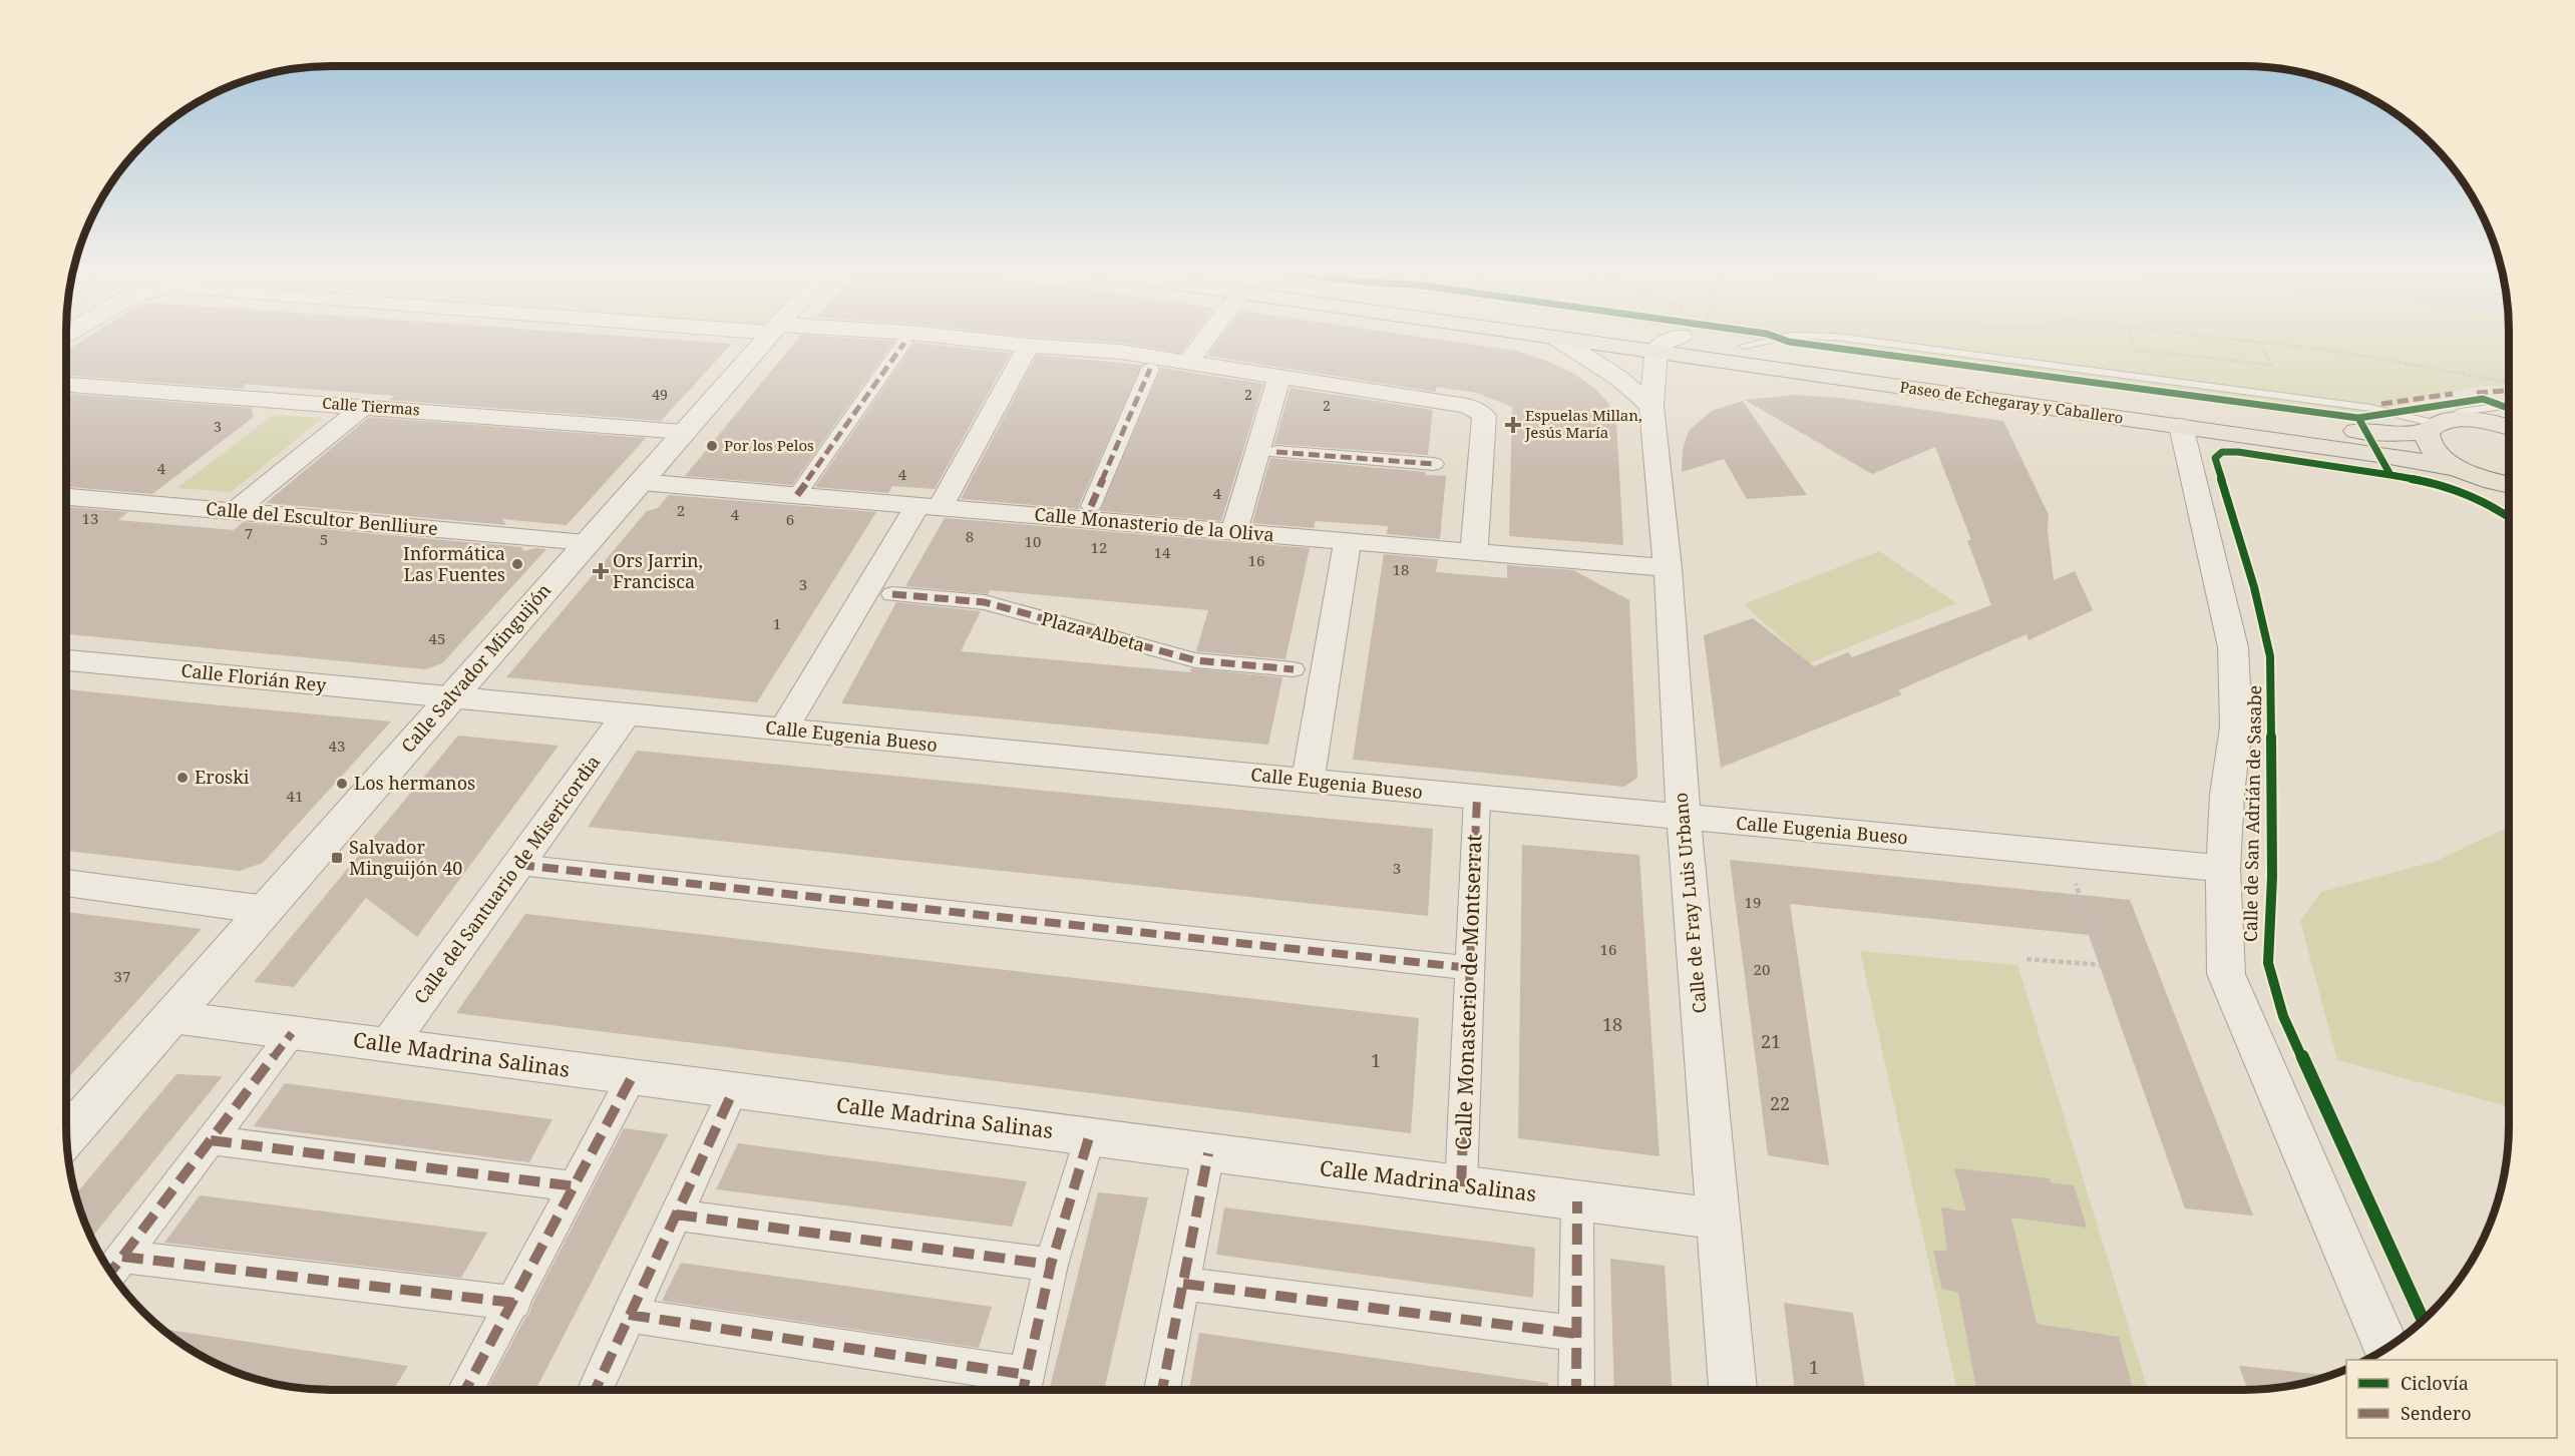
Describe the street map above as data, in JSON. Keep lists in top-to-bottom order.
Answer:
{
  "streets": {
    "main road": ["Paseo de Echegaray y Caballero"],
    "street": [
      "Calle Tiermas",
      "Calle del Escultor Benlliure",
      "Calle Monasterio de la Oliva",
      "Plaza Albeta",
      "Calle Salvador Minguijón",
      "Calle Florián Rey",
      "Calle Eugenia Bueso",
      "Calle de San Adrián de Sasabe",
      "Calle del Santuario de Misericordia",
      "Calle de Fray Luis Urbano",
      "Calle Monasterio de Montserrat",
      "Calle Madrina Salinas"
    ]
  },
  "crossings": [
    ["Paseo de Echegaray y Caballero", "Calle de San Adrián de Sasabe"],
    ["Paseo de Echegaray y Caballero", "Calle de Fray Luis Urbano"],
    ["Calle Tiermas", "Calle Salvador Minguijón"],
    ["Calle del Escultor Benlliure", "Calle Salvador Minguijón"],
    ["Calle Monasterio de la Oliva", "Calle Salvador Minguijón"],
    ["Calle Monasterio de la Oliva", "Calle de Fray Luis Urbano"],
    ["Calle Salvador Minguijón", "Calle Florián Rey"],
    ["Calle Salvador Minguijón", "Calle Eugenia Bueso"],
    ["Calle Salvador Minguijón", "Calle Madrina Salinas"],
    ["Calle Florián Rey", "Calle Eugenia Bueso"],
    ["Calle Eugenia Bueso", "Calle de San Adrián de Sasabe"],
    ["Calle Eugenia Bueso", "Calle del Santuario de Misericordia"],
    ["Calle Eugenia Bueso", "Calle de Fray Luis Urbano"],
    ["Calle Eugenia Bueso", "Calle Monasterio de Montserrat"],
    ["Calle del Santuario de Misericordia", "Calle Madrina Salinas"],
    ["Calle de Fray Luis Urbano", "Calle Madrina Salinas"],
    ["Calle Monasterio de Montserrat", "Calle Madrina Salinas"]
  ],
  "places": {
    "health": ["Espuelas Millan, Jesús María", "Ors Jarrin, Francisca"],
    "other": [
      "Por los Pelos",
      "Informática Las Fuentes",
      "Eroski",
      "Los hermanos"
    ],
    "transit": ["Salvador Minguijón 40"]
  },
  "house_numbers": [
    "49",
    "2",
    "2",
    "3",
    "4",
    "4",
    "4",
    "2",
    "4",
    "13",
    "6",
    "7",
    "8",
    "5",
    "10",
    "12",
    "14",
    "16",
    "18",
    "3",
    "1",
    "45",
    "43",
    "41",
    "3",
    "19",
    "16",
    "20",
    "37",
    "18",
    "21",
    "1",
    "22",
    "1"
  ],
  "legend": ["Ciclovía", "Sendero"]
}
